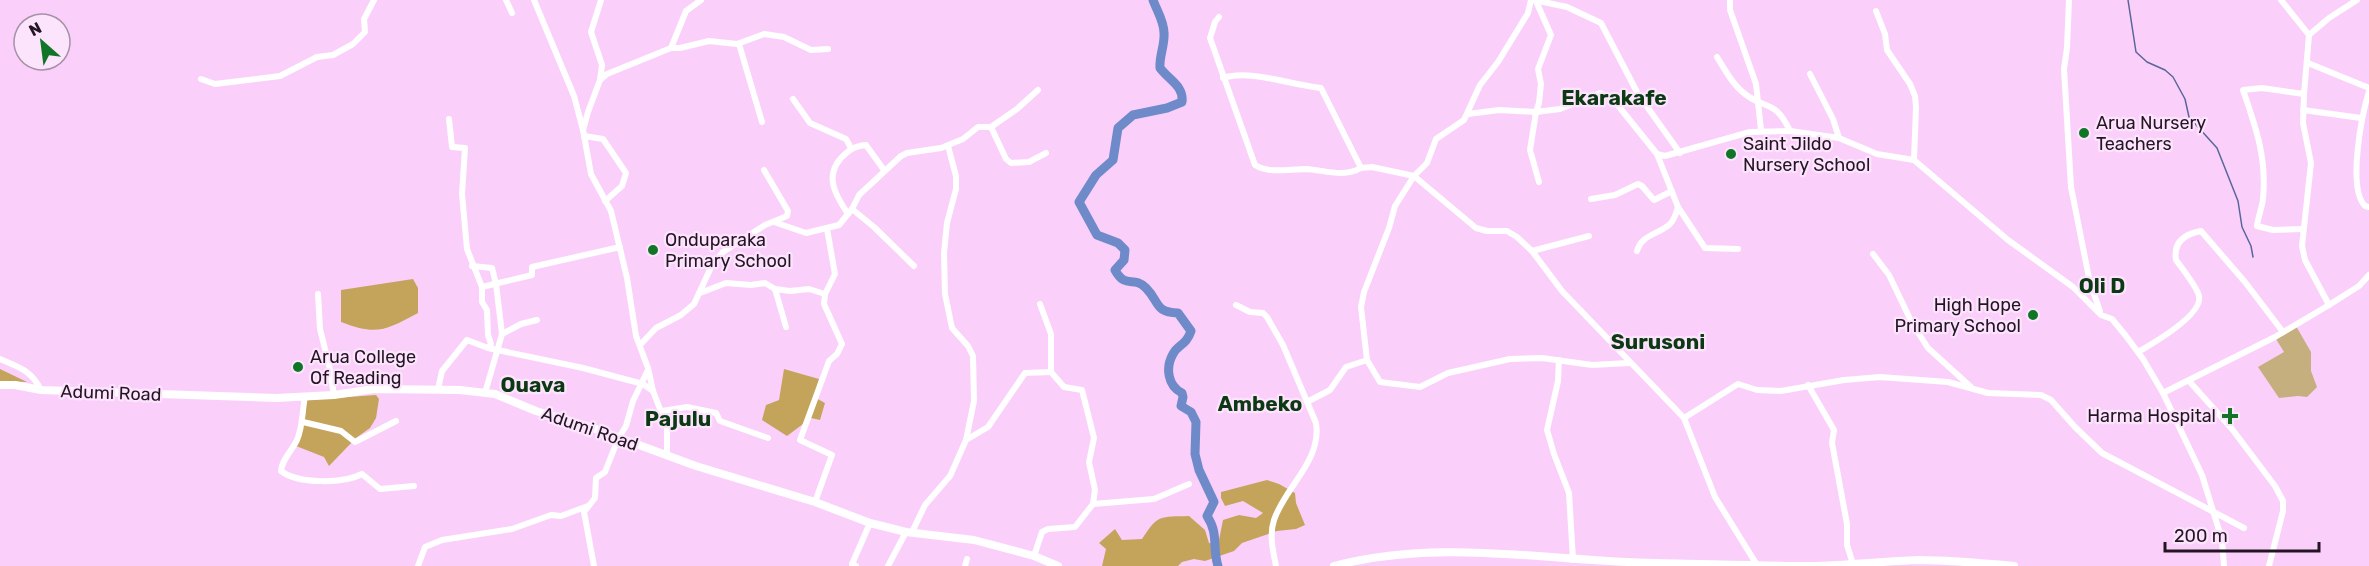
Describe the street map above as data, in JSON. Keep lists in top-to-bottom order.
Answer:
{
  "streets": {
    "main road": ["Adumi Road"]
  },
  "districts": [
    "Ekarakafe",
    "Oli D",
    "Surusoni",
    "Ouava",
    "Ambeko",
    "Pajulu"
  ],
  "places": {
    "other": [
      "Arua Nursery Teachers",
      "Saint Jildo Nursery School",
      "Onduparaka Primary School",
      "High Hope Primary School",
      "Arua College Of Reading"
    ],
    "health": ["Harma Hospital"]
  },
  "scale_bar": "200 m",
  "north": "top left"
}
